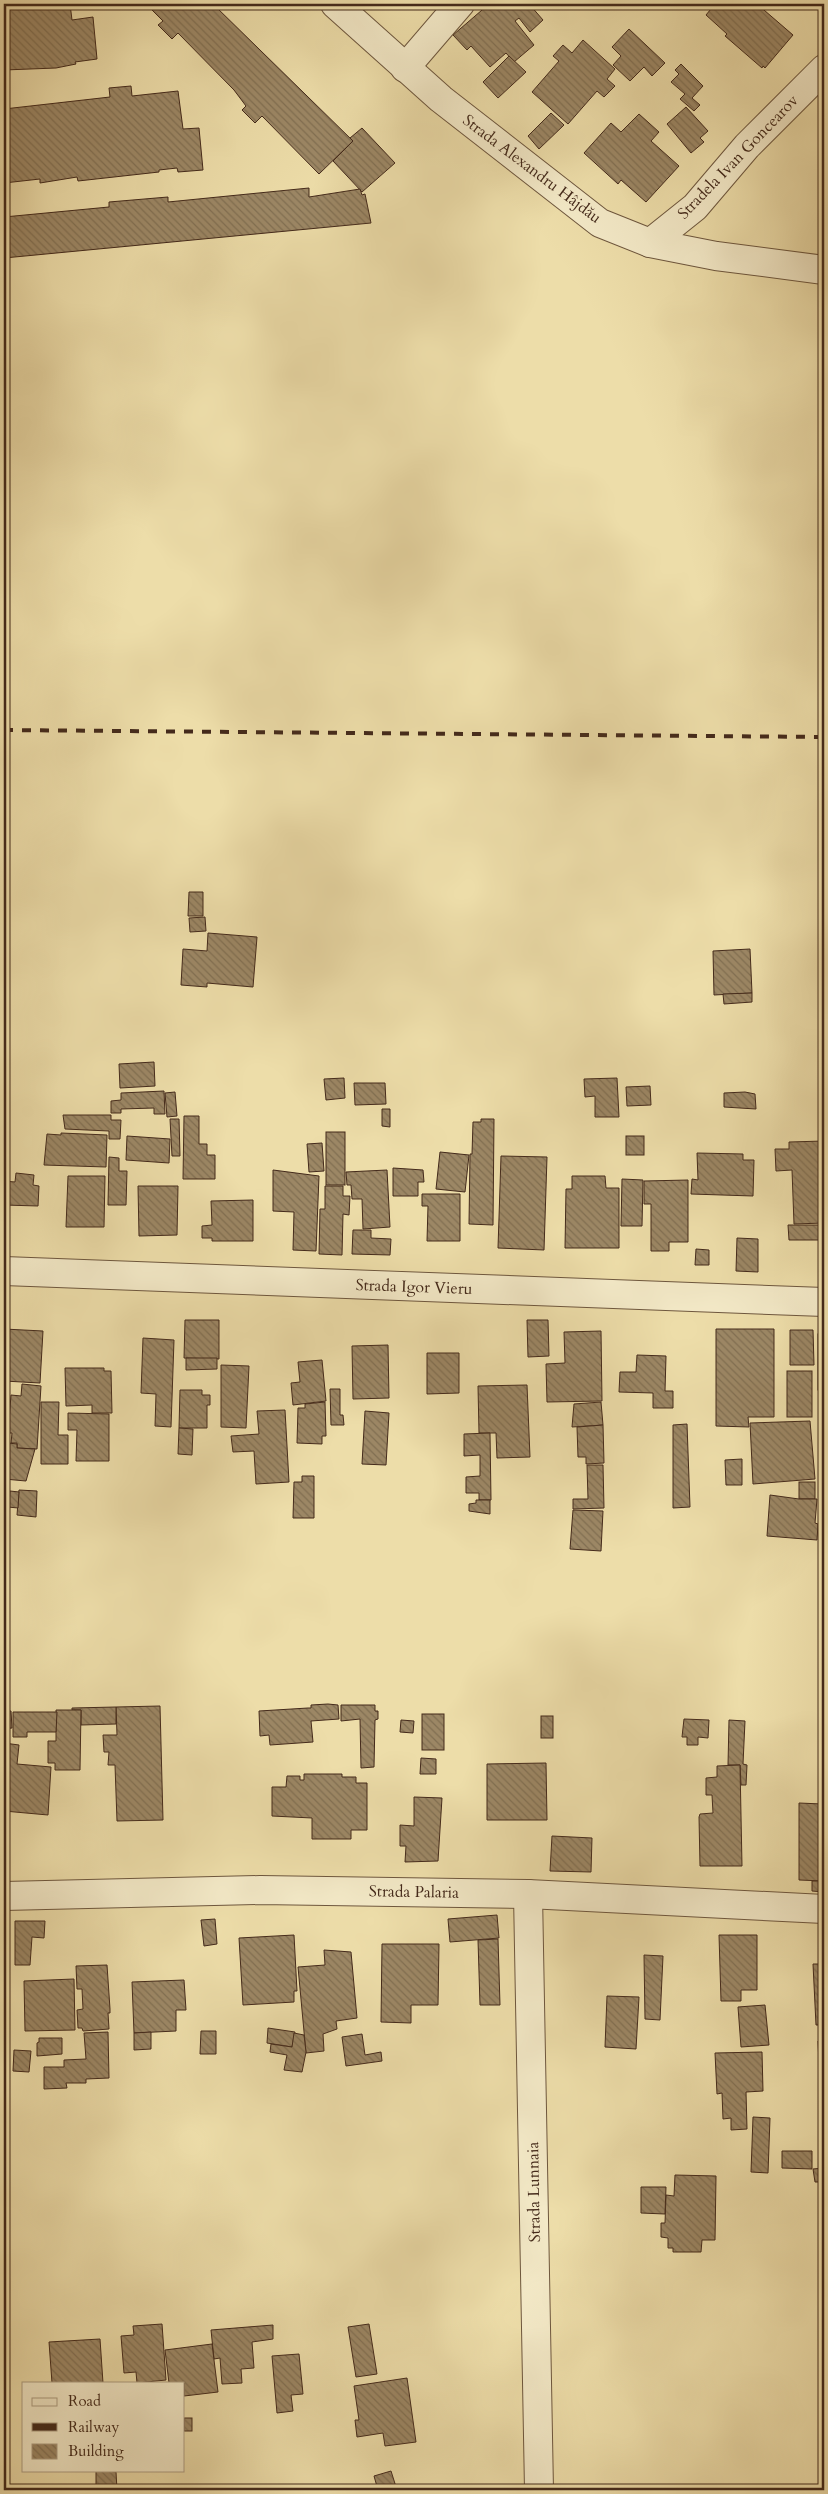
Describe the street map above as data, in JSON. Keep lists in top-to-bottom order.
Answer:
{
  "streets": {
    "street": [
      "Stradela Ivan Goncearov",
      "Strada Alexandru Hâjdău",
      "Strada Igor Vieru",
      "Strada Palaria",
      "Strada Lunnaia"
    ]
  },
  "crossings": [
    ["Stradela Ivan Goncearov", "Strada Alexandru Hâjdău"],
    ["Strada Palaria", "Strada Lunnaia"]
  ],
  "legend": ["Road", "Railway", "Building"]
}
